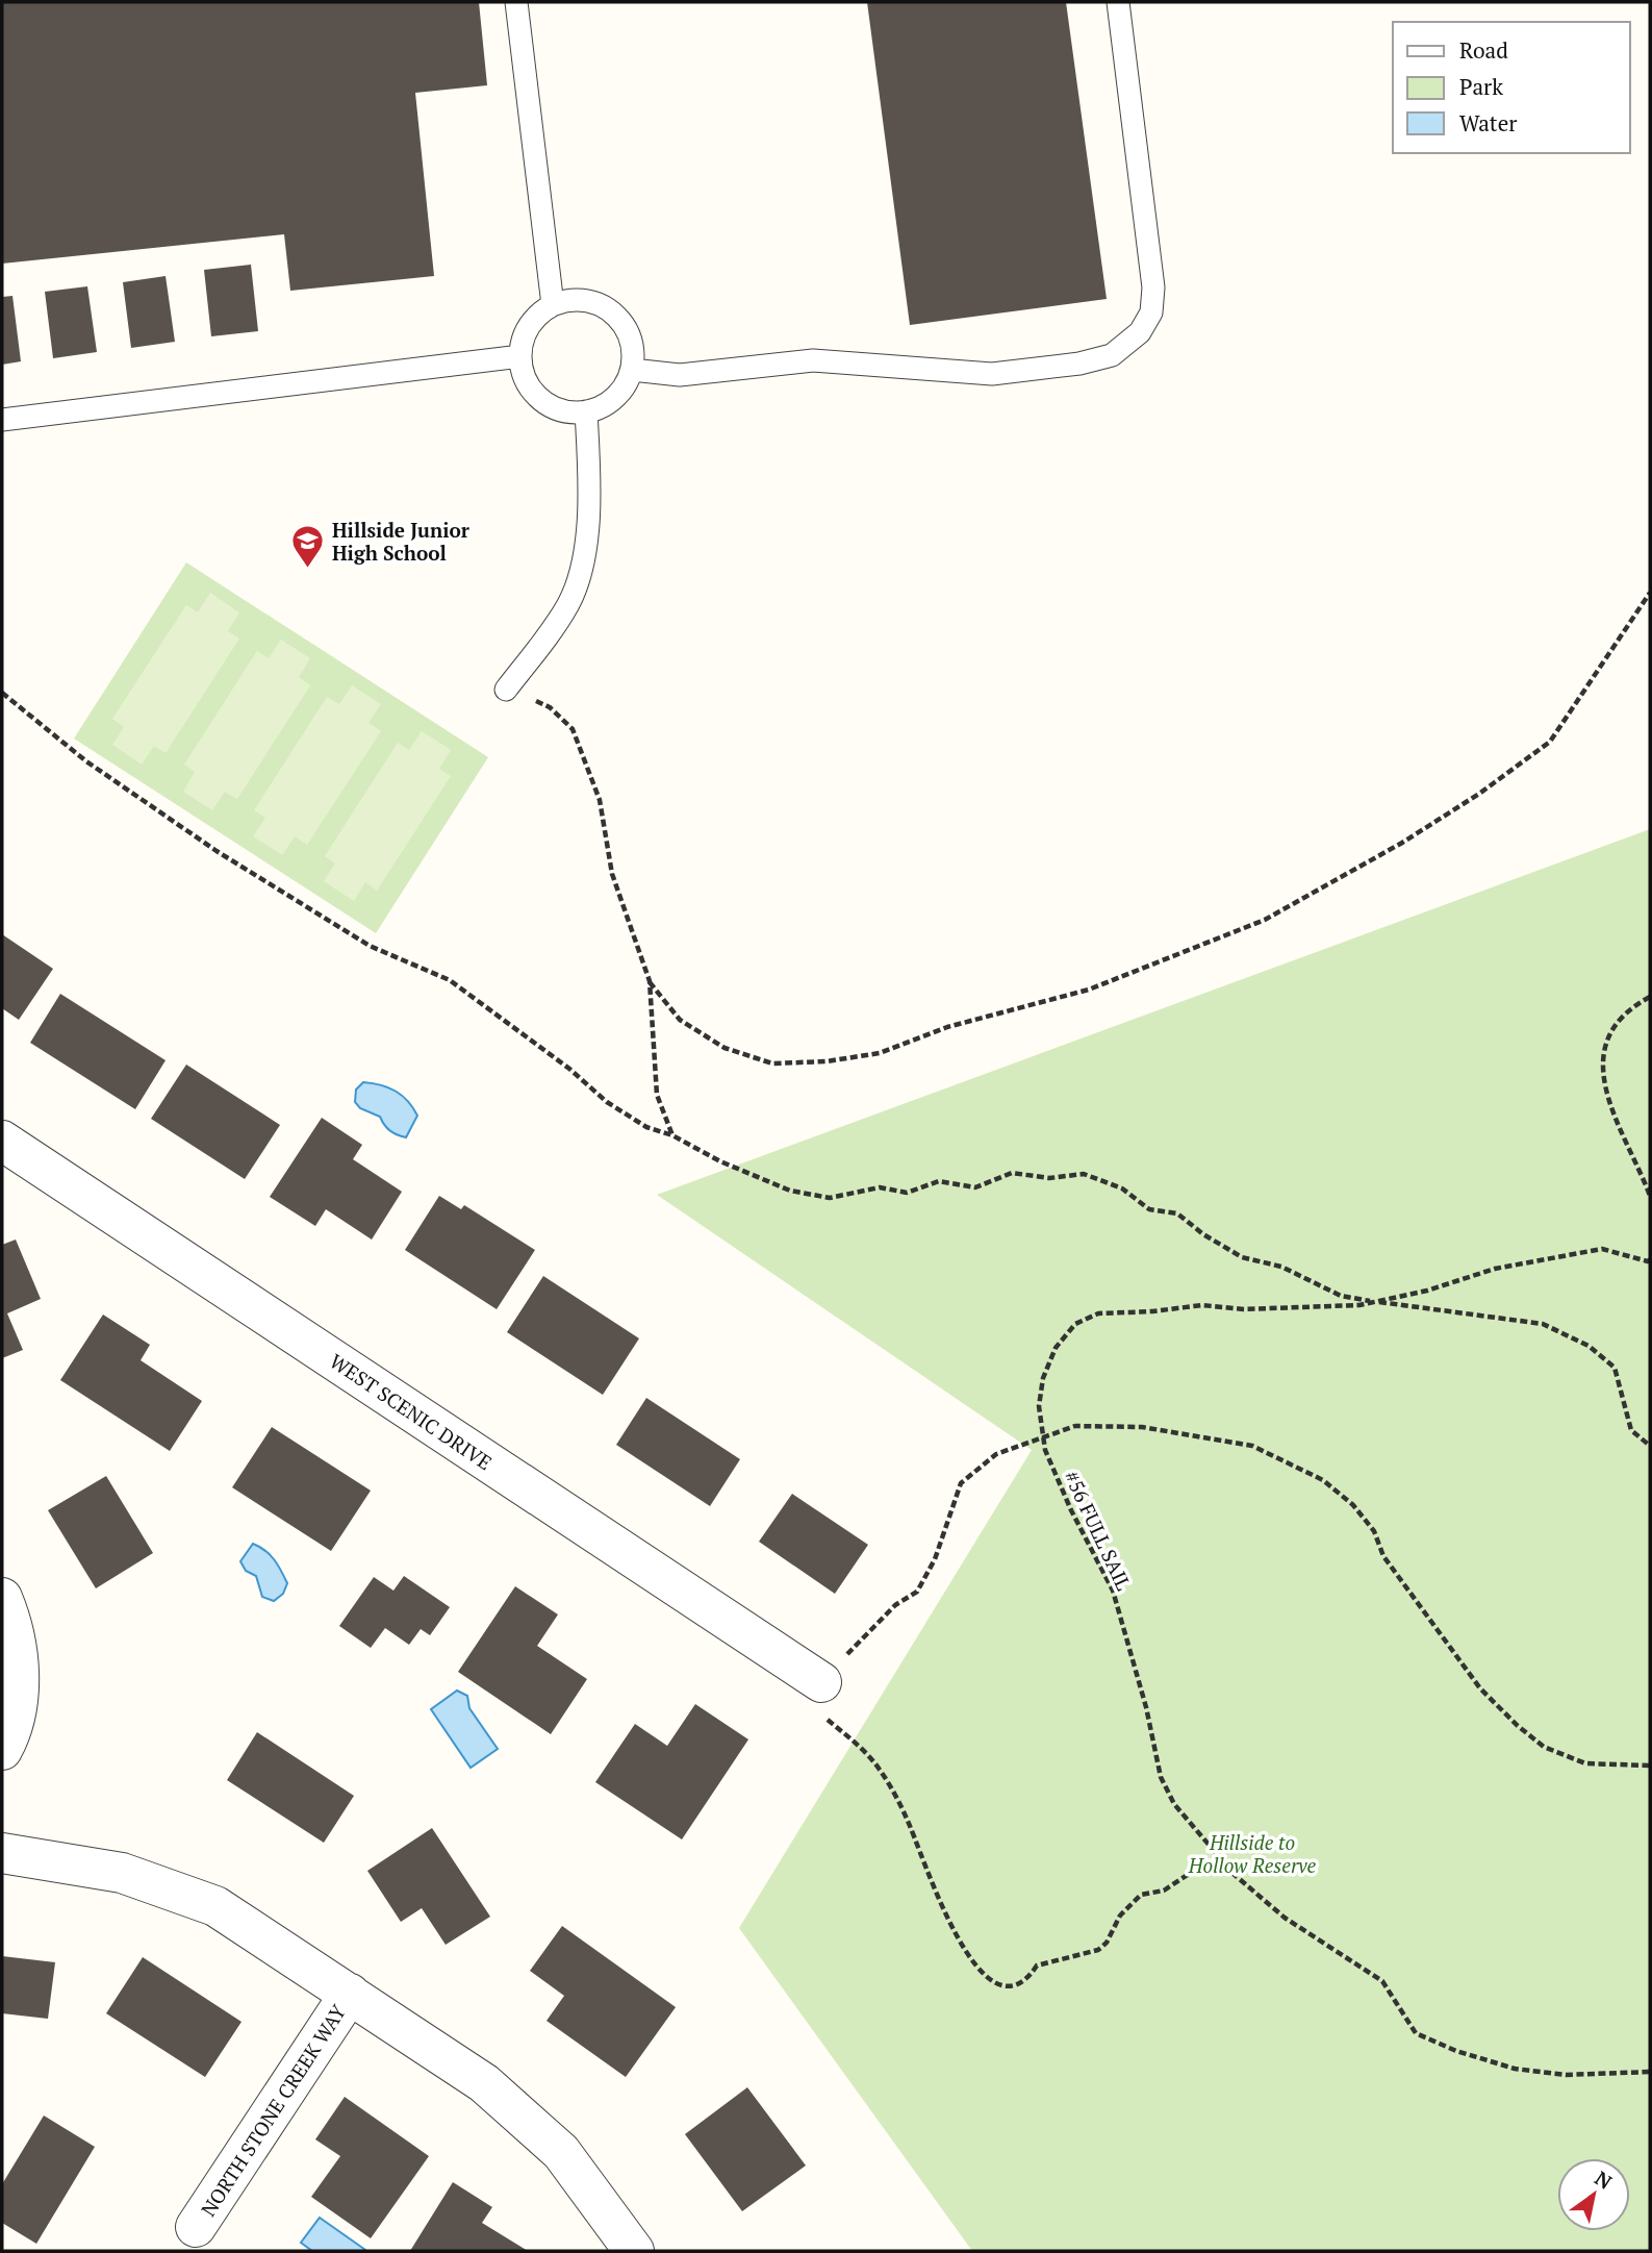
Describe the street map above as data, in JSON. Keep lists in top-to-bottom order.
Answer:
{
  "streets": {
    "street": ["WEST SCENIC DRIVE", "NORTH STONE CREEK WAY"],
    "path": ["#56 FULL SAIL"]
  },
  "parks": ["Hillside to Hollow Reserve"],
  "places": {
    "school or university": ["Hillside Junior High School"]
  },
  "legend": ["Road", "Park", "Water"],
  "north": "top right"
}
